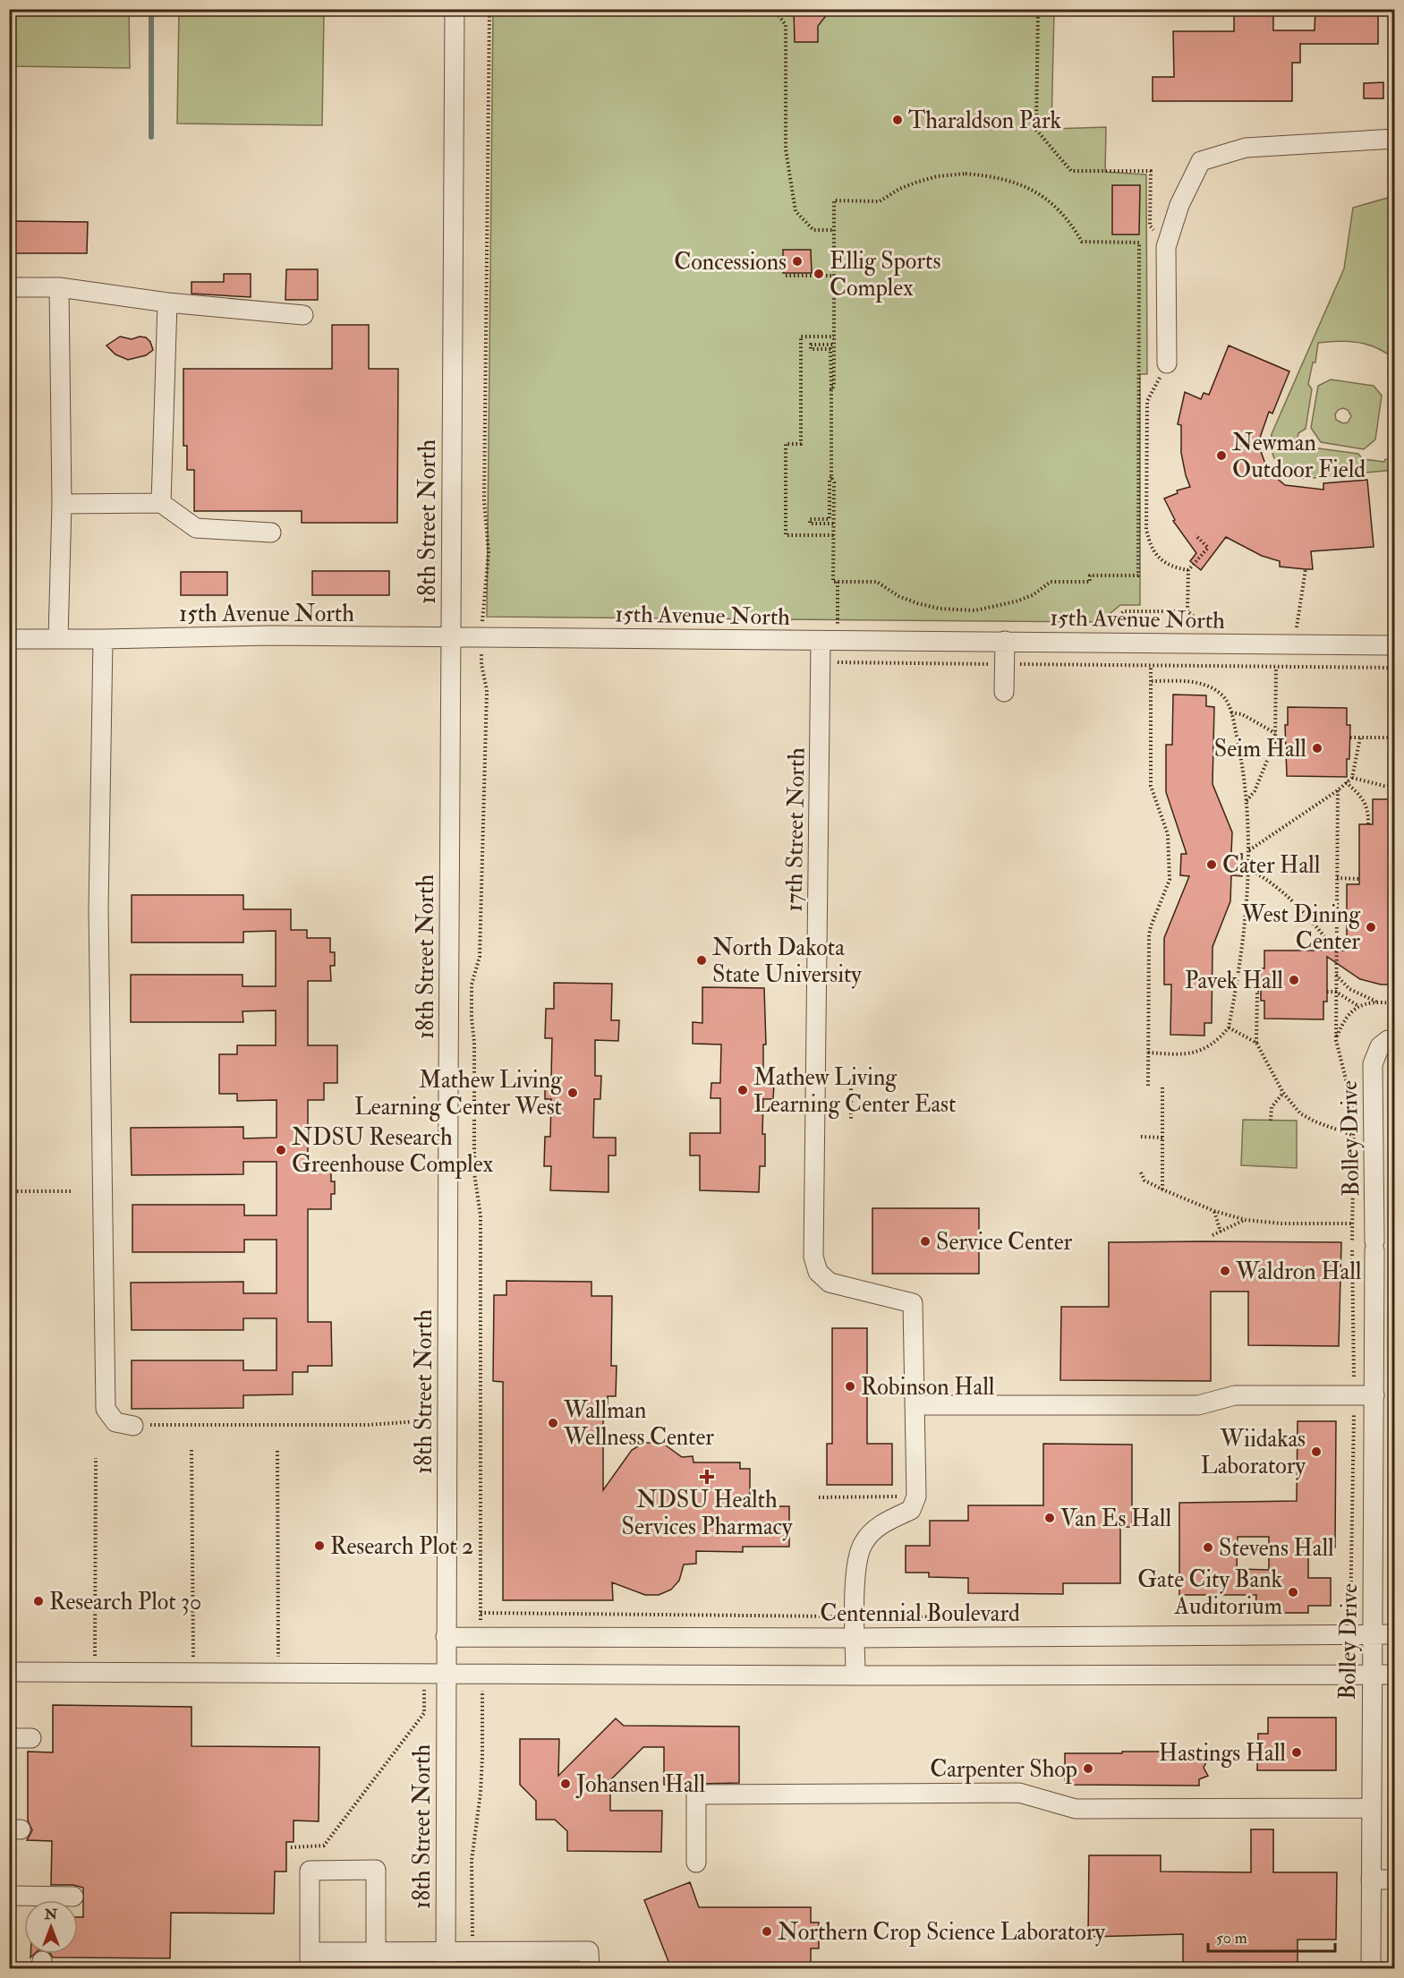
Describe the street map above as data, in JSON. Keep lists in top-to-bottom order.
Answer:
{
  "streets": {
    "street": [
      "18th Street North",
      "15th Avenue North",
      "17th Street North",
      "Bolley Drive",
      "Centennial Boulevard"
    ]
  },
  "crossings": [
    ["18th Street North", "15th Avenue North"],
    ["18th Street North", "Centennial Boulevard"],
    ["15th Avenue North", "17th Street North"],
    ["Bolley Drive", "Centennial Boulevard"]
  ],
  "places": {
    "other": [
      "Tharaldson Park",
      "Concessions",
      "Ellig Sports Complex",
      "Newman Outdoor Field",
      "Seim Hall",
      "Cater Hall",
      "West Dining Center",
      "North Dakota State University",
      "Pavek Hall",
      "Mathew Living Learning Center East",
      "Mathew Living Learning Center West",
      "NDSU Research Greenhouse Complex",
      "Service Center",
      "Waldron Hall",
      "Robinson Hall",
      "Wallman Wellness Center",
      "Wiidakas Laboratory",
      "Van Es Hall",
      "Research Plot 2",
      "Stevens Hall",
      "Gate City Bank Auditorium",
      "Research Plot 30",
      "Hastings Hall",
      "Carpenter Shop",
      "Johansen Hall",
      "Northern Crop Science Laboratory"
    ],
    "health": ["NDSU Health Services Pharmacy"]
  },
  "scale_bar": "50 m",
  "north": "top"
}
